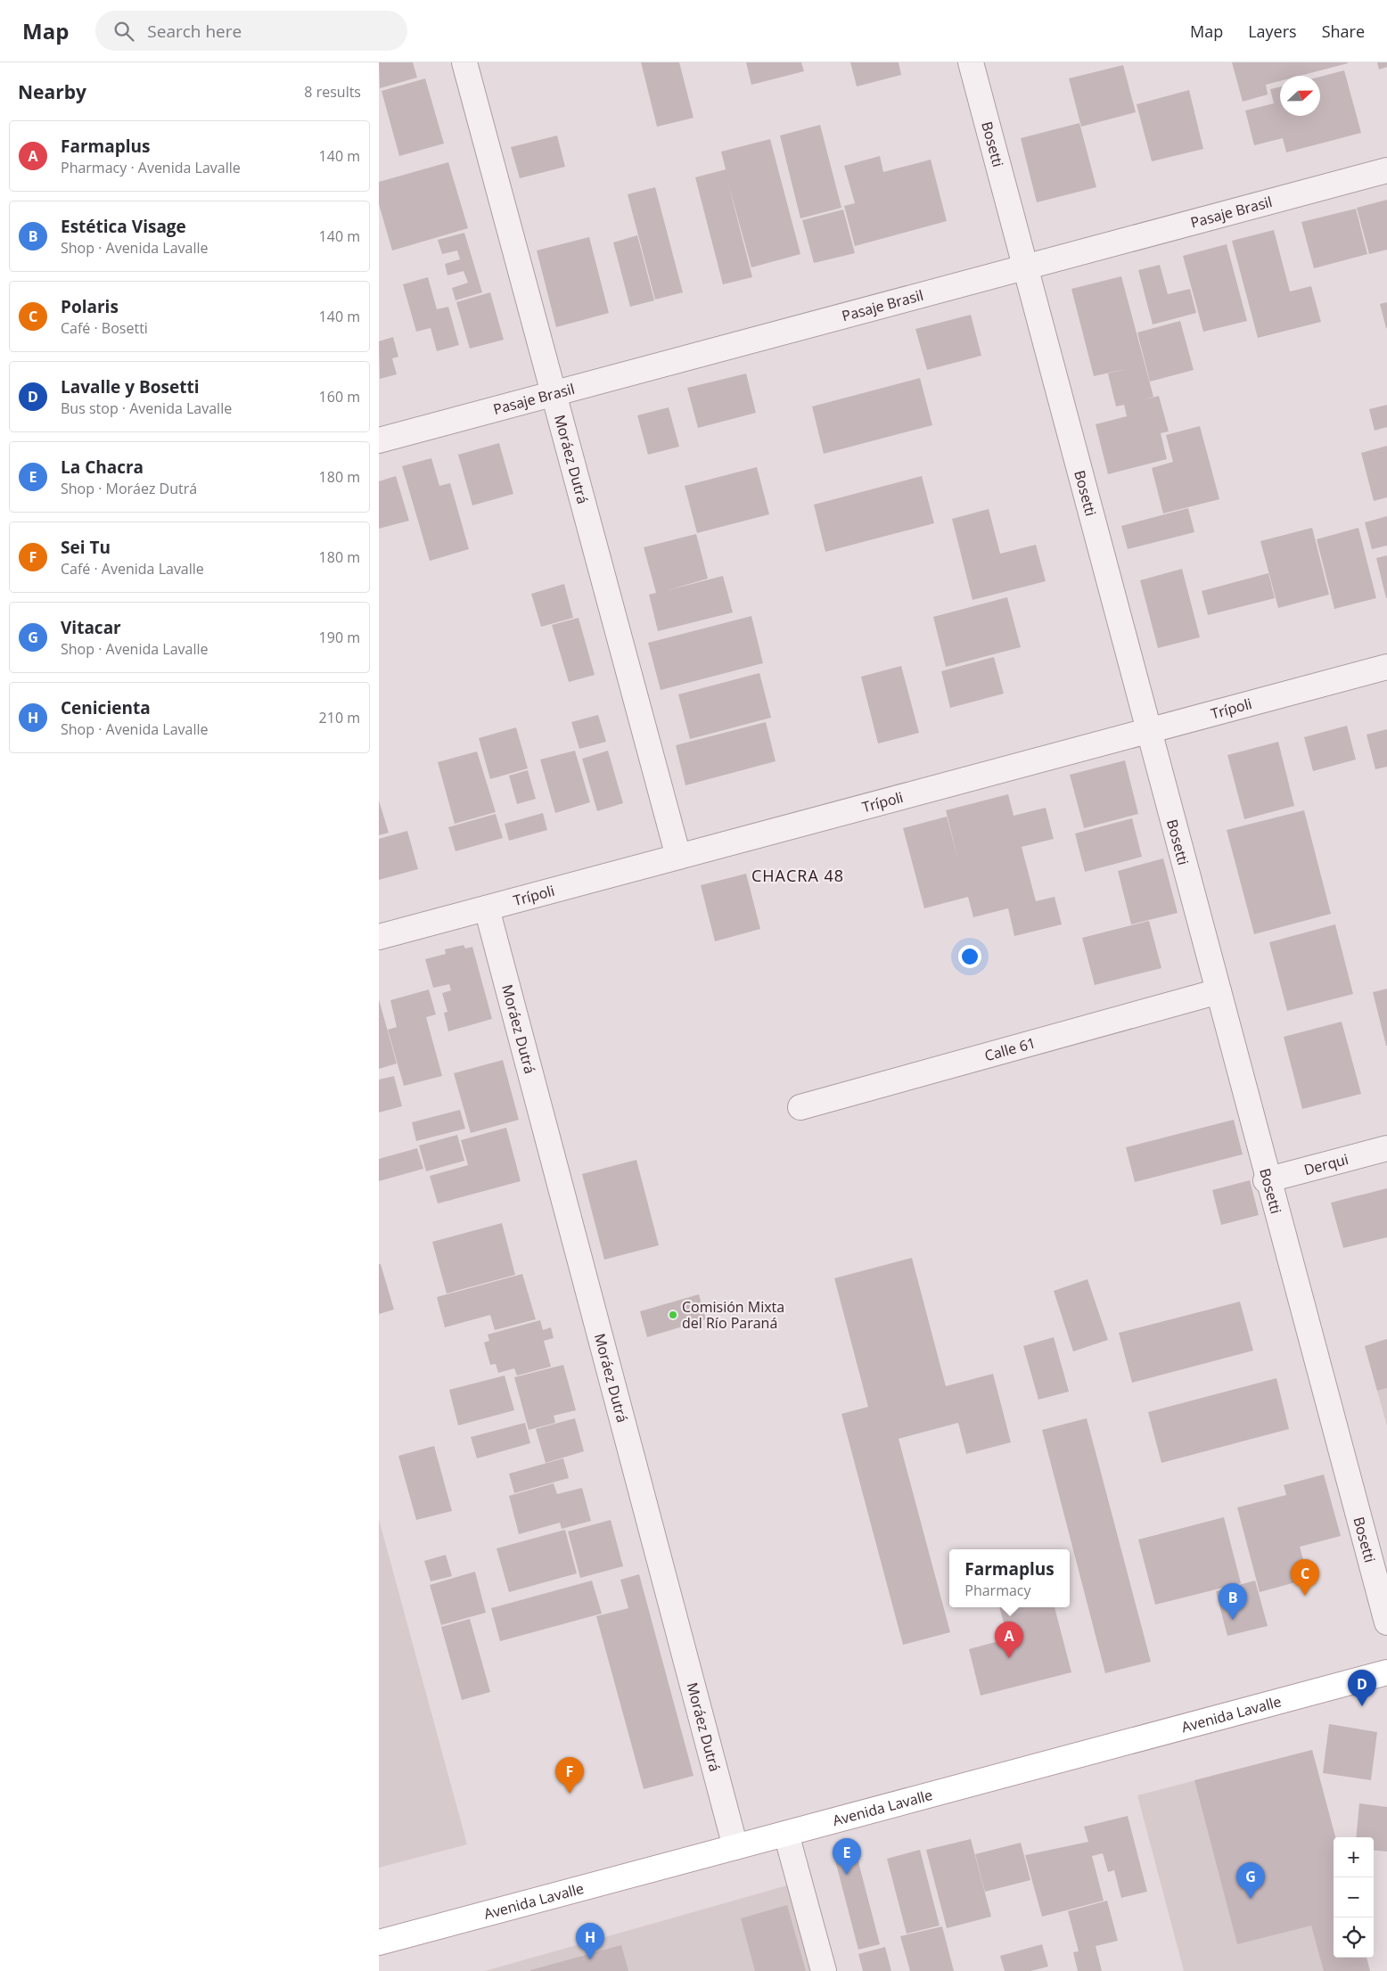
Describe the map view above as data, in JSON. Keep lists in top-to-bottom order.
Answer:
{
  "streets": {
    "main road": ["Avenida Lavalle"],
    "street": [
      "Bosetti",
      "Pasaje Brasil",
      "Moráez Dutrá",
      "Trípoli",
      "Calle 61",
      "Derqui"
    ]
  },
  "crossings": [
    ["Bosetti", "Pasaje Brasil"],
    ["Bosetti", "Trípoli"],
    ["Bosetti", "Calle 61"],
    ["Bosetti", "Derqui"],
    ["Pasaje Brasil", "Moráez Dutrá"],
    ["Moráez Dutrá", "Trípoli"],
    ["Moráez Dutrá", "Avenida Lavalle"]
  ],
  "districts": ["CHACRA 48"],
  "places": ["Comisión Mixta del Río Paraná"],
  "north": "right",
  "page": {
    "header": "Map",
    "search": "Search here",
    "nav": ["Map", "Layers", "Share"],
    "heading": ["Nearby", "8 results"],
    "list": [
      {
        "mark": "A",
        "name": "Farmaplus",
        "note": "Pharmacy · Avenida Lavalle",
        "value": "140 m"
      },
      {
        "mark": "B",
        "name": "Estética Visage",
        "note": "Shop · Avenida Lavalle",
        "value": "140 m"
      },
      {
        "mark": "C",
        "name": "Polaris",
        "note": "Café · Bosetti",
        "value": "140 m"
      },
      {
        "mark": "D",
        "name": "Lavalle y Bosetti",
        "note": "Bus stop · Avenida Lavalle",
        "value": "160 m"
      },
      {
        "mark": "E",
        "name": "La Chacra",
        "note": "Shop · Moráez Dutrá",
        "value": "180 m"
      },
      {
        "mark": "F",
        "name": "Sei Tu",
        "note": "Café · Avenida Lavalle",
        "value": "180 m"
      },
      {
        "mark": "G",
        "name": "Vitacar",
        "note": "Shop · Avenida Lavalle",
        "value": "190 m"
      },
      {
        "mark": "H",
        "name": "Cenicienta",
        "note": "Shop · Avenida Lavalle",
        "value": "210 m"
      }
    ],
    "popup": ["Farmaplus", "Pharmacy"],
    "pins": [
      "C",
      "B",
      "A",
      "D",
      "F",
      "E",
      "G",
      "H"
    ],
    "map_buttons": ["+", "−"]
  }
}
